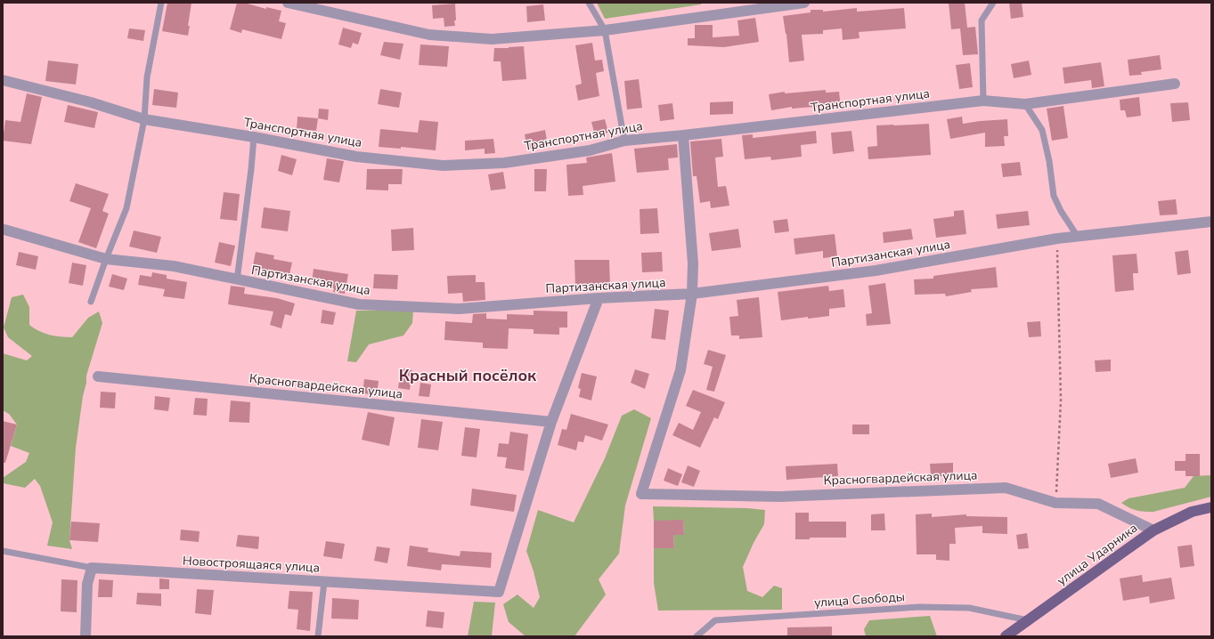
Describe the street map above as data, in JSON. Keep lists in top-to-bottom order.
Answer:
{
  "streets": {
    "main road": ["улица Ударника"],
    "street": [
      "Транспортная улица",
      "Партизанская улица",
      "Красногвардейская улица",
      "Новостроящаяся улица"
    ],
    "lane": ["улица Свободы"]
  },
  "crossings": [
    ["Партизанская улица", "Красногвардейская улица"],
    ["Красногвардейская улица", "улица Ударника"],
    ["Красногвардейская улица", "Новостроящаяся улица"],
    ["улица Ударника", "улица Свободы"]
  ],
  "districts": ["Красный посёлок"]
}
